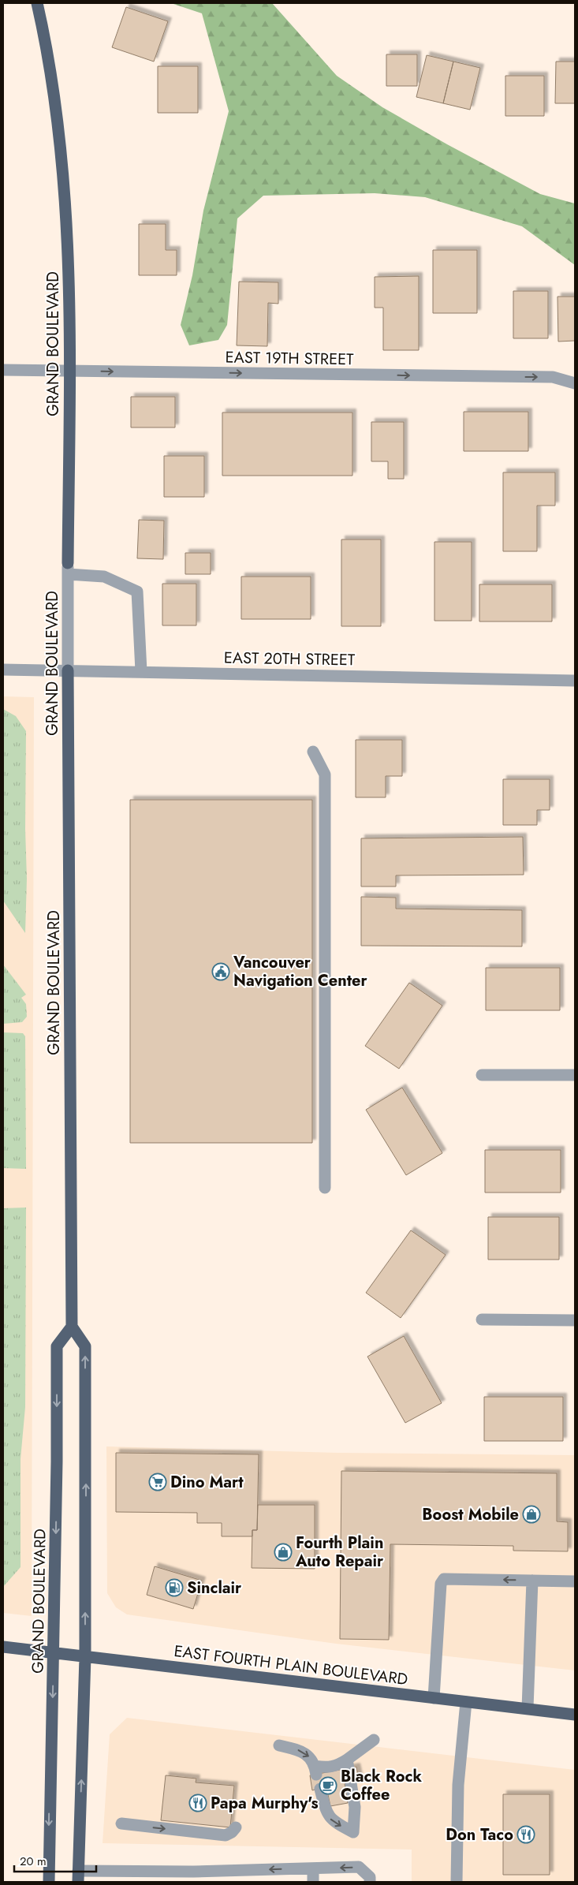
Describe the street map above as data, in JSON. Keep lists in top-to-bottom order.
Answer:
{
  "streets": {
    "main road": ["GRAND BOULEVARD", "EAST FOURTH PLAIN BOULEVARD"],
    "street": ["EAST 19TH STREET", "EAST 20TH STREET"]
  },
  "crossings": [
    ["GRAND BOULEVARD", "EAST 19TH STREET"],
    ["GRAND BOULEVARD", "EAST 20TH STREET"],
    ["GRAND BOULEVARD", "EAST FOURTH PLAIN BOULEVARD"]
  ],
  "one_way": ["EAST 19TH STREET"],
  "places": {
    "public building": ["Vancouver Navigation Center"],
    "supermarket": ["Dino Mart"],
    "shop": ["Boost Mobile", "Fourth Plain Auto Repair"],
    "fuel station": ["Sinclair"],
    "cafe": ["Black Rock Coffee"],
    "restaurant": ["Papa Murphy's", "Don Taco"]
  },
  "scale_bar": "20 m"
}
